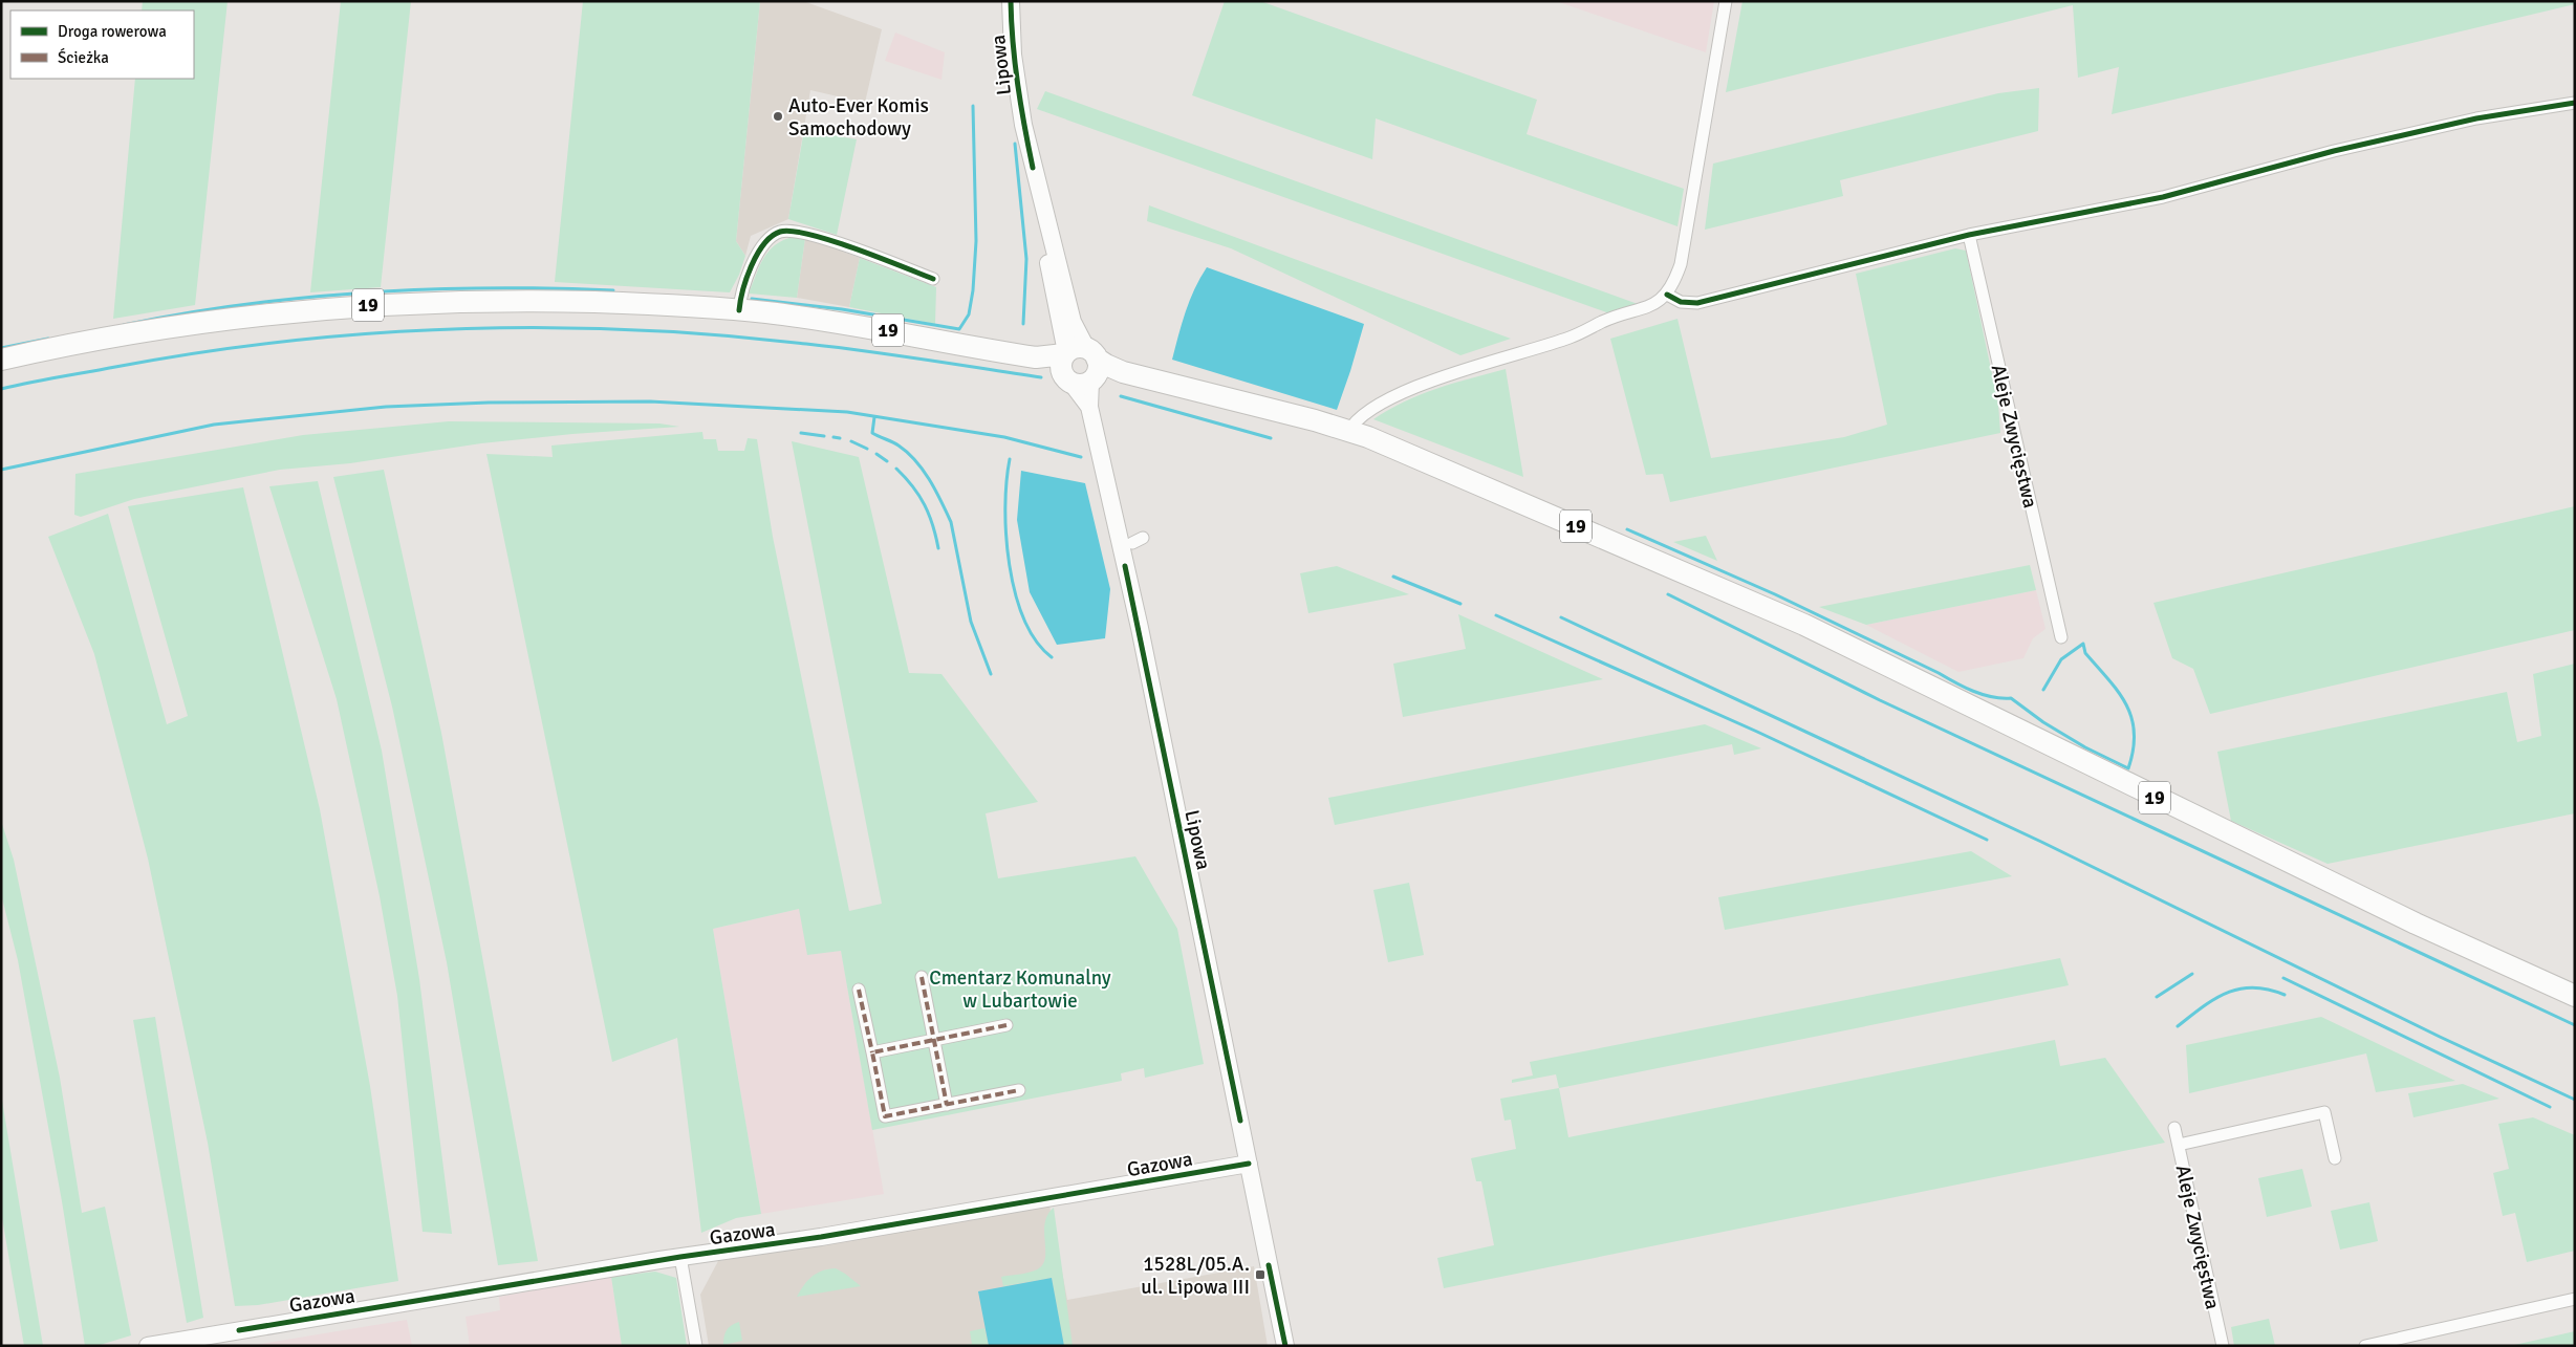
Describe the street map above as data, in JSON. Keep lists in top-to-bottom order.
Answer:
{
  "streets": {
    "highway": ["19"],
    "street": ["Lipowa", "Aleje Zwycięstwa", "Gazowa"]
  },
  "crossings": [
    ["Lipowa", "19"],
    ["Lipowa", "Gazowa"]
  ],
  "parks": ["Cmentarz Komunalny w Lubartowie"],
  "places": {
    "other": ["Auto-Ever Komis Samochodowy"],
    "transit": ["1528L/05.A. ul. Lipowa III"]
  },
  "legend": ["Droga rowerowa", "Ścieżka"]
}
